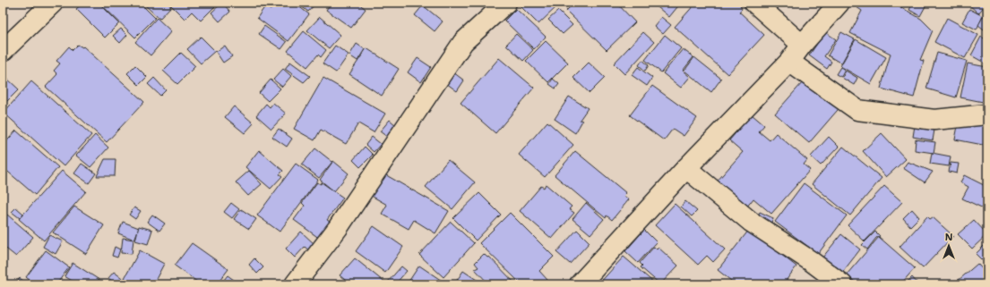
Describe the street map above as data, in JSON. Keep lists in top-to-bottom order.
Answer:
{
  "north": "top"
}
